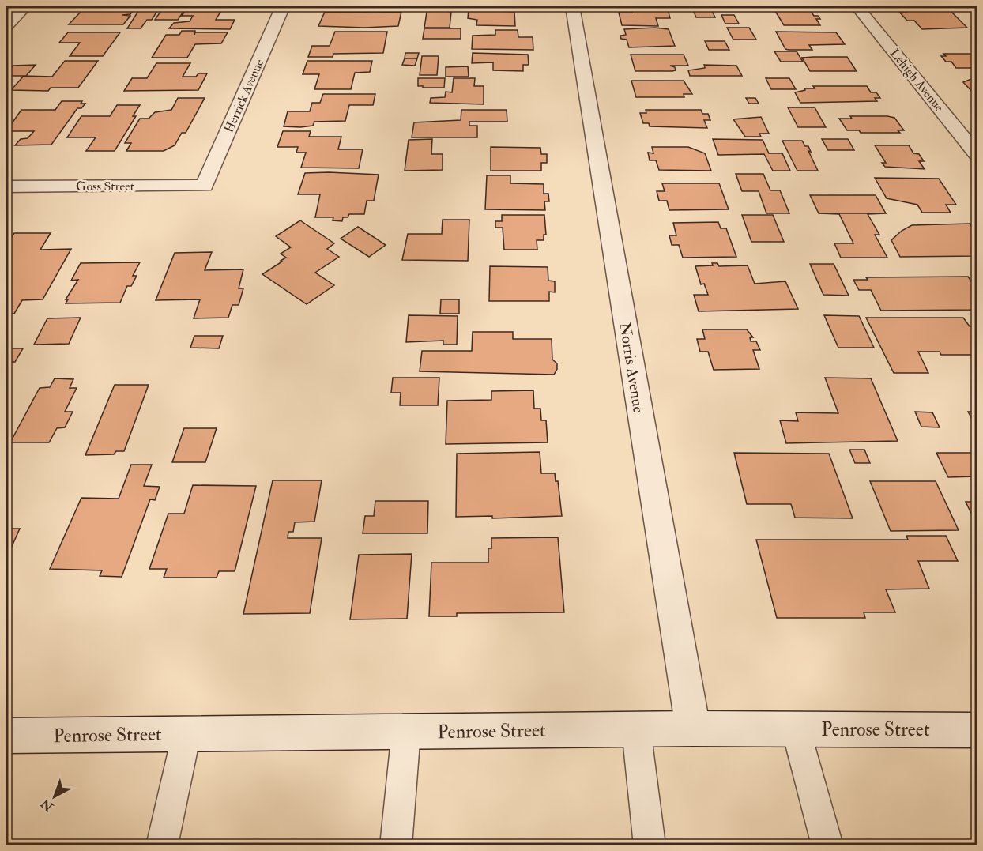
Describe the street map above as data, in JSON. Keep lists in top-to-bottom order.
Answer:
{
  "streets": {
    "street": [
      "Lehigh Avenue",
      "Herrick Avenue",
      "Goss Street",
      "Norris Avenue",
      "Penrose Street"
    ]
  },
  "crossings": [
    ["Herrick Avenue", "Goss Street"],
    ["Norris Avenue", "Penrose Street"]
  ],
  "north": "bottom left"
}
